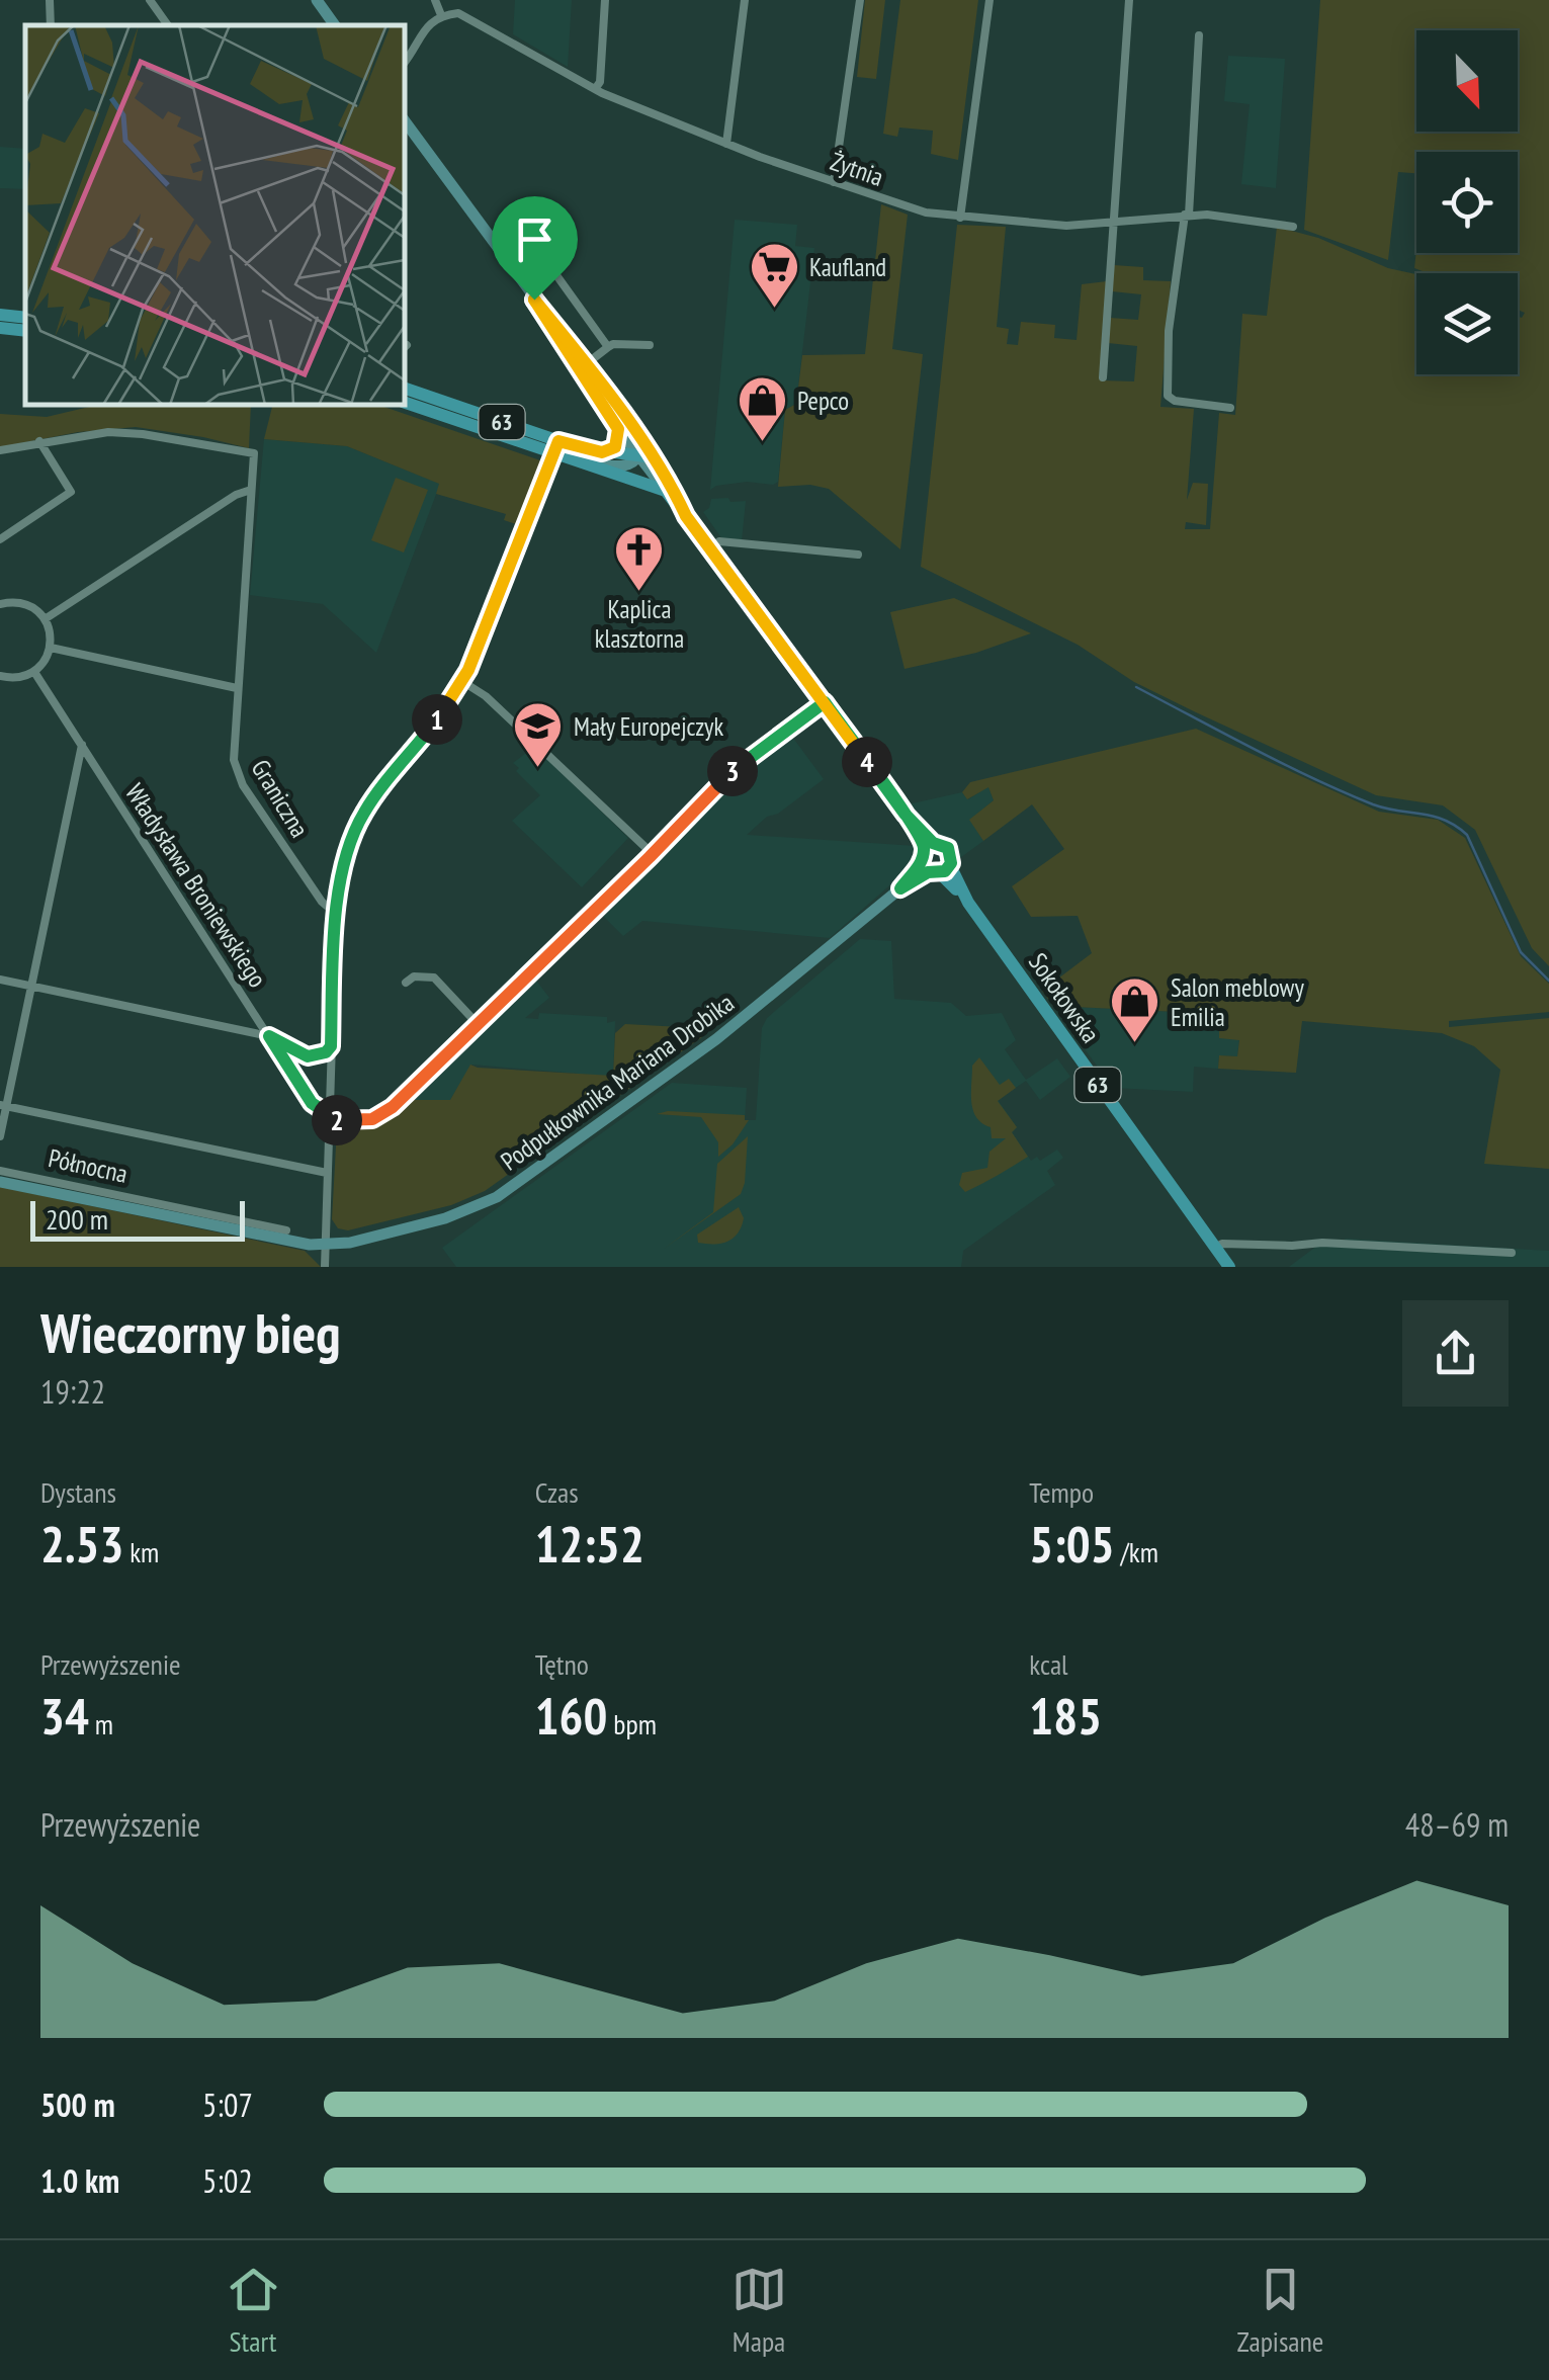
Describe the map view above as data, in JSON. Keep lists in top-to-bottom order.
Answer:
{
  "streets": {
    "main road": [
      "63",
      "Sokołowska",
      "Podpułkownika Mariana Drobika",
      "Północna"
    ],
    "street": ["Żytnia", "Graniczna", "Władysława Broniewskiego"]
  },
  "crossings": [
    ["63", "Sokołowska"],
    ["Sokołowska", "Podpułkownika Mariana Drobika"],
    ["Podpułkownika Mariana Drobika", "Północna"]
  ],
  "places": {
    "supermarket": ["Kaufland"],
    "shop": ["Pepco", "Salon meblowy Emilia"],
    "church": ["Kaplica klasztorna"],
    "school or university": ["Mały Europejczyk"]
  },
  "scale_bar": "200 m",
  "north": "bottom right",
  "page": {
    "pins": [
      "1",
      "4",
      "3",
      "2"
    ],
    "scale": "200 m",
    "heading": ["Wieczorny bieg", "19:22"],
    "stats": [
      ["Dystans", "2.53 km"],
      ["Czas", "12:52"],
      ["Tempo", "5:05 /km"],
      ["Przewyższenie", "34 m"],
      ["Tętno", "160 bpm"],
      ["kcal", "185"]
    ],
    "chart": ["Przewyższenie", "48–69 m"],
    "list": [
      {
        "name": "500 m",
        "note": "5:07"
      },
      {
        "name": "1.0 km",
        "note": "5:02"
      }
    ],
    "tabs": ["Start", "Mapa", "Zapisane"]
  }
}
